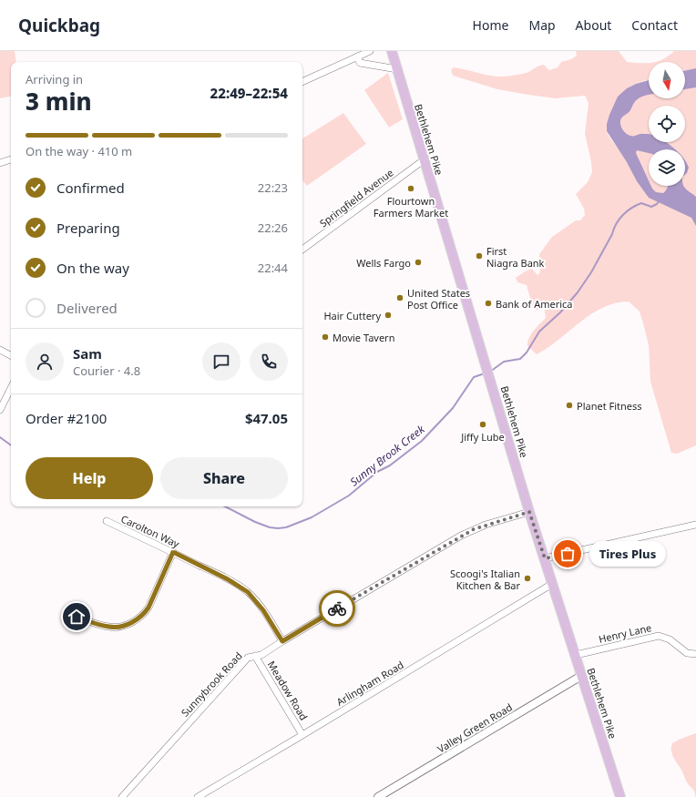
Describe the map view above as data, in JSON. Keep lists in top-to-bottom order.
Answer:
{
  "streets": {
    "main road": ["Bethlehem Pike"],
    "street": [
      "Springfield Avenue",
      "Carolton Way",
      "Henry Lane",
      "Arlingham Road",
      "Sunnybrook Road",
      "Meadow Road",
      "Valley Green Road"
    ]
  },
  "crossings": [
    ["Bethlehem Pike", "Springfield Avenue"],
    ["Bethlehem Pike", "Henry Lane"],
    ["Bethlehem Pike", "Arlingham Road"],
    ["Bethlehem Pike", "Sunnybrook Road"],
    ["Bethlehem Pike", "Valley Green Road"],
    ["Carolton Way", "Sunnybrook Road"],
    ["Arlingham Road", "Meadow Road"],
    ["Sunnybrook Road", "Meadow Road"]
  ],
  "water": ["Sunny Brook Creek"],
  "places": [
    "Flourtown Farmers Market",
    "First Niagra Bank",
    "Wells Fargo",
    "United States Post Office",
    "Bank of America",
    "Hair Cuttery",
    "Movie Tavern",
    "Planet Fitness",
    "Jiffy Lube",
    "Tires Plus",
    "Scoogi's Italian Kitchen & Bar"
  ],
  "north": "bottom",
  "page": {
    "header": "Quickbag",
    "nav": [
      "Home",
      "Map",
      "About",
      "Contact"
    ],
    "heading": ["3 min", "Arriving in", "22:49–22:54"],
    "panel": [
      "Sam",
      "Courier · 4.8",
      "Order #2100",
      "$47.05"
    ],
    "bar": "On the way · 410 m",
    "list": [
      ["Confirmed", "22:23"],
      ["Preparing", "22:26"],
      ["On the way", "22:44"],
      "Delivered"
    ],
    "buttons": ["Help", "Share"],
    "bubble": "Tires Plus"
  }
}
